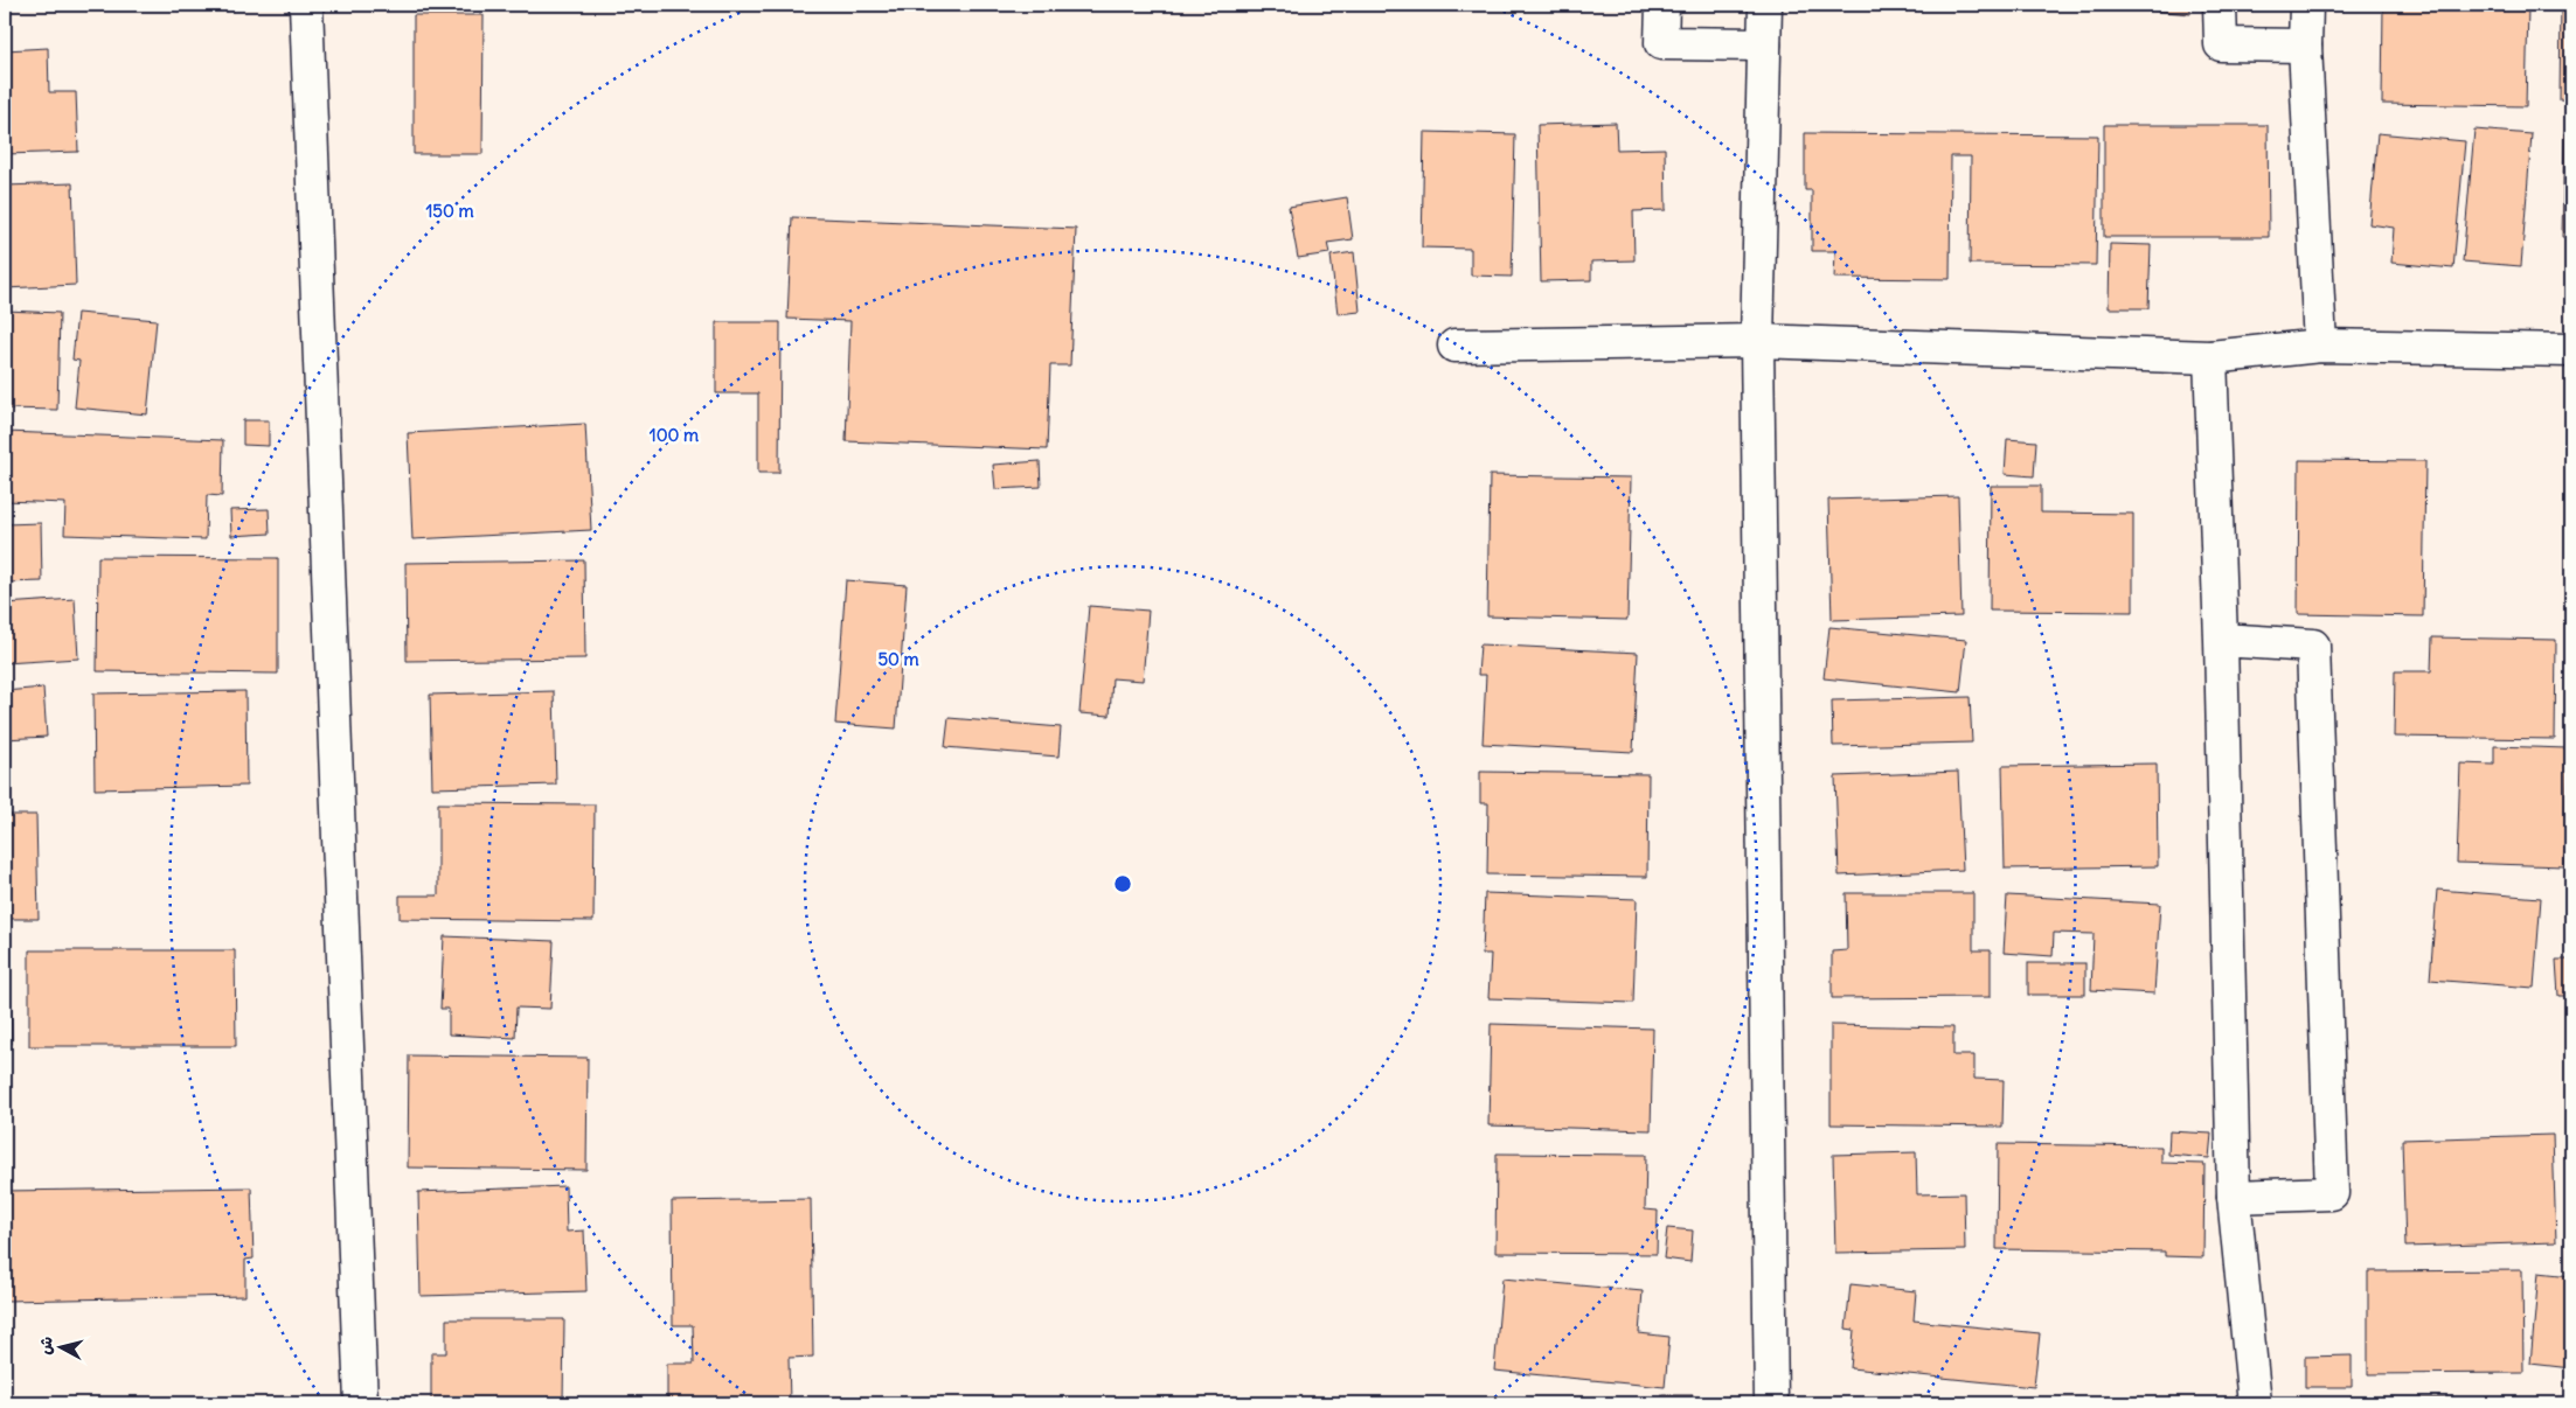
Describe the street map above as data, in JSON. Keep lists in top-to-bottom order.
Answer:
{
  "north": "left",
  "rings": ["150 m", "100 m", "50 m"]
}
